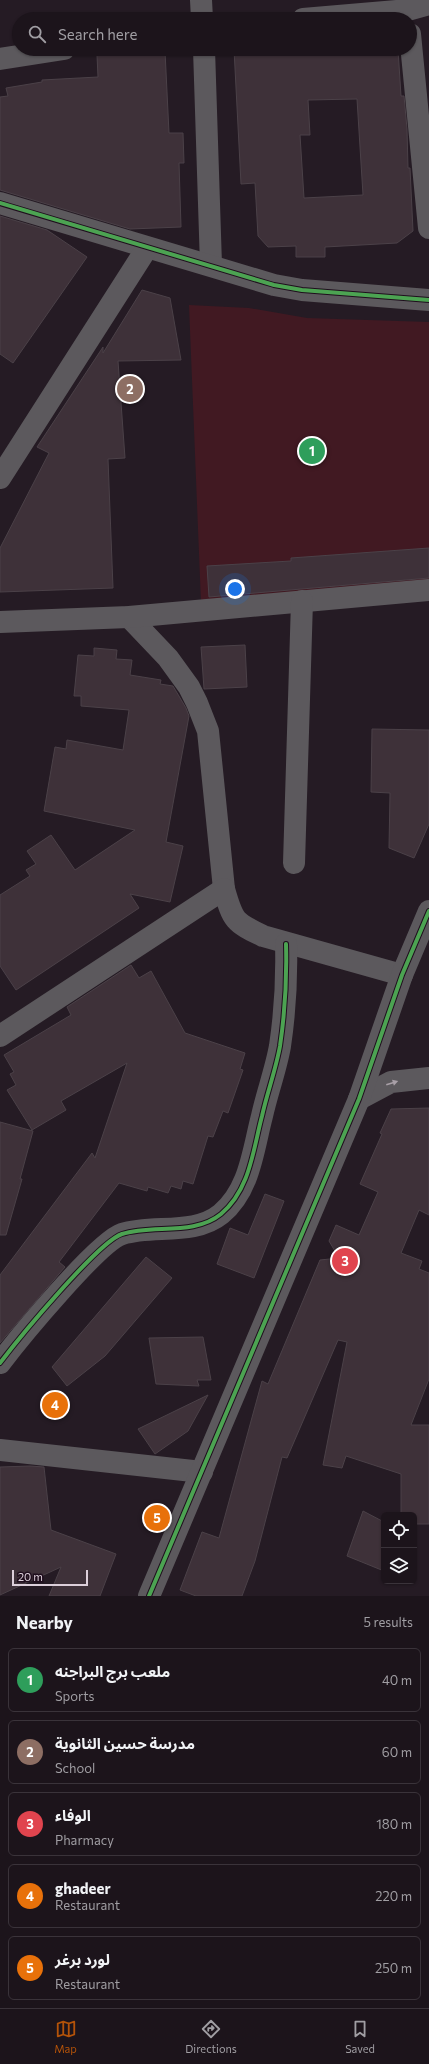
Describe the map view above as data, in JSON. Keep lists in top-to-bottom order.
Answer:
{
  "scale_bar": "20 m",
  "page": {
    "search": "Search here",
    "pins": [
      "2",
      "1",
      "3",
      "4",
      "5"
    ],
    "scale": "20 m",
    "heading": ["Nearby", "5 results"],
    "list": [
      {
        "mark": "1",
        "name": "ملعب برج البراجنه",
        "note": "Sports",
        "value": "40 m"
      },
      {
        "mark": "2",
        "name": "مدرسة حسين الثانوية",
        "note": "School",
        "value": "60 m"
      },
      {
        "mark": "3",
        "name": "الوفاء",
        "note": "Pharmacy",
        "value": "180 m"
      },
      {
        "mark": "4",
        "name": "ghadeer",
        "note": "Restaurant",
        "value": "220 m"
      },
      {
        "mark": "5",
        "name": "لورد برغر",
        "note": "Restaurant",
        "value": "250 m"
      }
    ],
    "nav": ["Map", "Directions", "Saved"]
  }
}
